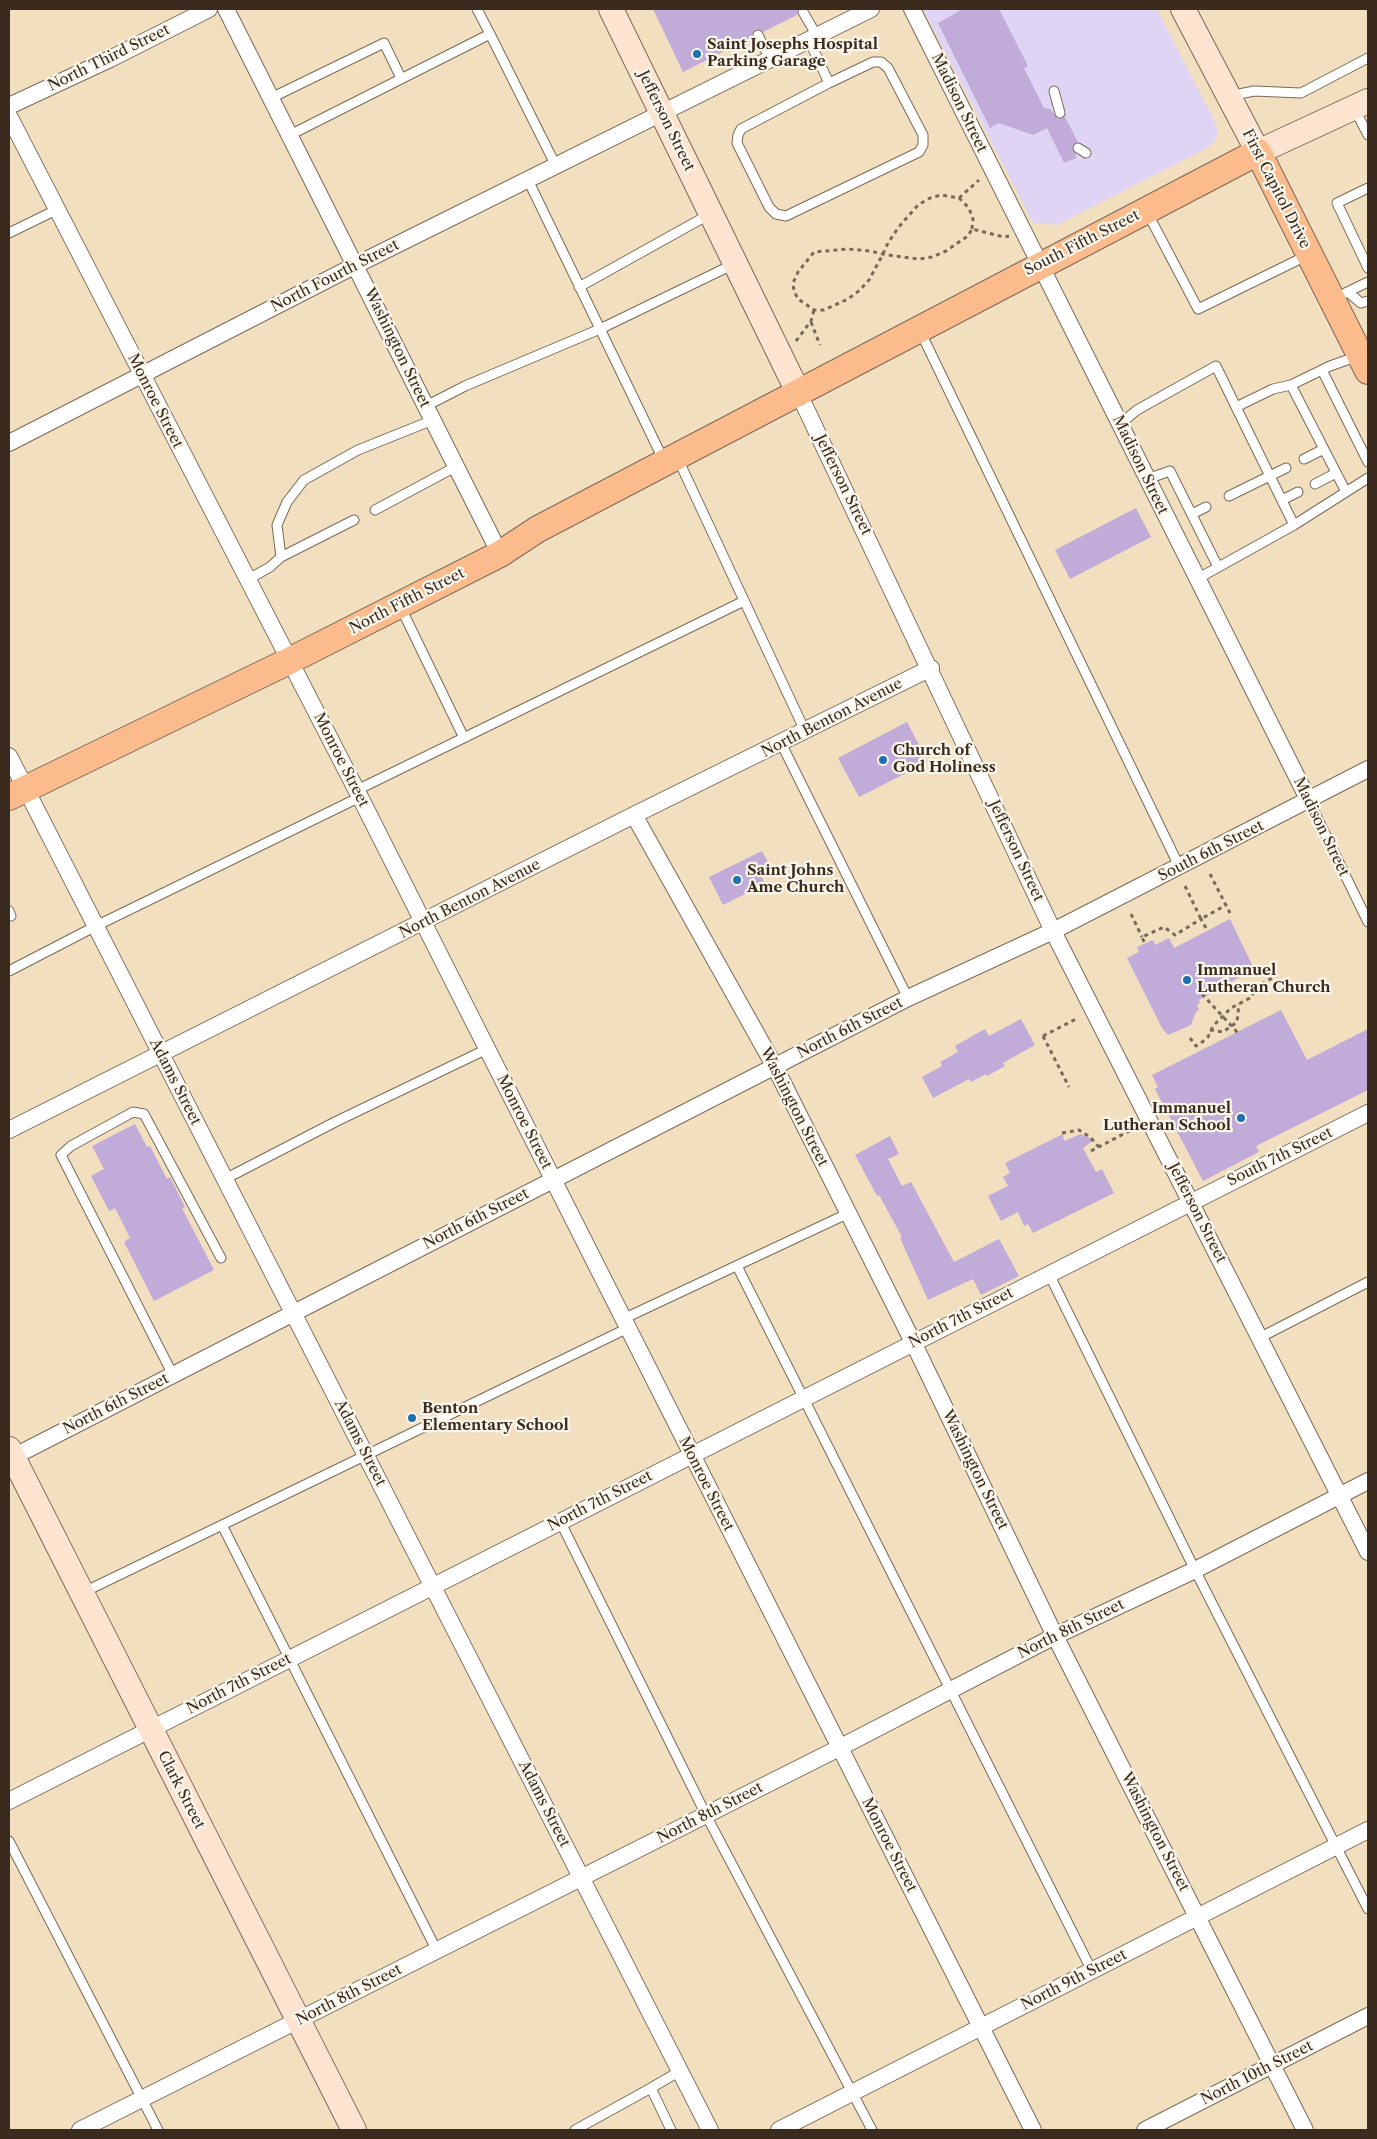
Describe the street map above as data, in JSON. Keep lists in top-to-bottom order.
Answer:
{
  "streets": {
    "main road": [
      "Jefferson Street",
      "First Capitol Drive",
      "South Fifth Street",
      "North Fifth Street",
      "Clark Street"
    ],
    "street": [
      "North Third Street",
      "Madison Street",
      "North Fourth Street",
      "Washington Street",
      "Monroe Street",
      "North Benton Avenue",
      "South 6th Street",
      "North 6th Street",
      "Adams Street",
      "South 7th Street",
      "North 7th Street",
      "North 8th Street",
      "North 9th Street",
      "North 10th Street"
    ]
  },
  "crossings": [
    ["Madison Street", "South Fifth Street"],
    ["Madison Street", "South 6th Street"],
    ["Jefferson Street", "South Fifth Street"],
    ["Jefferson Street", "North Fourth Street"],
    ["Jefferson Street", "North Fifth Street"],
    ["Jefferson Street", "North Benton Avenue"],
    ["Jefferson Street", "South 6th Street"],
    ["Jefferson Street", "North 6th Street"],
    ["Jefferson Street", "South 7th Street"],
    ["Jefferson Street", "North 7th Street"],
    ["Jefferson Street", "North 8th Street"],
    ["First Capitol Drive", "South Fifth Street"],
    ["South Fifth Street", "North Fifth Street"],
    ["North Fourth Street", "Washington Street"],
    ["North Fourth Street", "Monroe Street"],
    ["Washington Street", "North Fifth Street"],
    ["Washington Street", "North Benton Avenue"],
    ["Washington Street", "North 6th Street"],
    ["Washington Street", "North 7th Street"],
    ["Washington Street", "North 8th Street"],
    ["Washington Street", "North 9th Street"],
    ["Washington Street", "North 10th Street"],
    ["Monroe Street", "North Fifth Street"],
    ["Monroe Street", "North Benton Avenue"],
    ["Monroe Street", "North 6th Street"],
    ["Monroe Street", "North 7th Street"],
    ["Monroe Street", "North 8th Street"],
    ["Monroe Street", "North 9th Street"],
    ["North Fifth Street", "Adams Street"],
    ["North Benton Avenue", "Adams Street"],
    ["South 6th Street", "North 6th Street"],
    ["North 6th Street", "Adams Street"],
    ["North 6th Street", "Clark Street"],
    ["Adams Street", "North 7th Street"],
    ["Adams Street", "North 8th Street"],
    ["South 7th Street", "North 7th Street"],
    ["North 7th Street", "Clark Street"],
    ["North 8th Street", "Clark Street"]
  ],
  "places": [
    "Saint Josephs Hospital Parking Garage",
    "Church of God Holiness",
    "Saint Johns Ame Church",
    "Immanuel Lutheran Church",
    "Immanuel Lutheran School",
    "Benton Elementary School"
  ]
}
